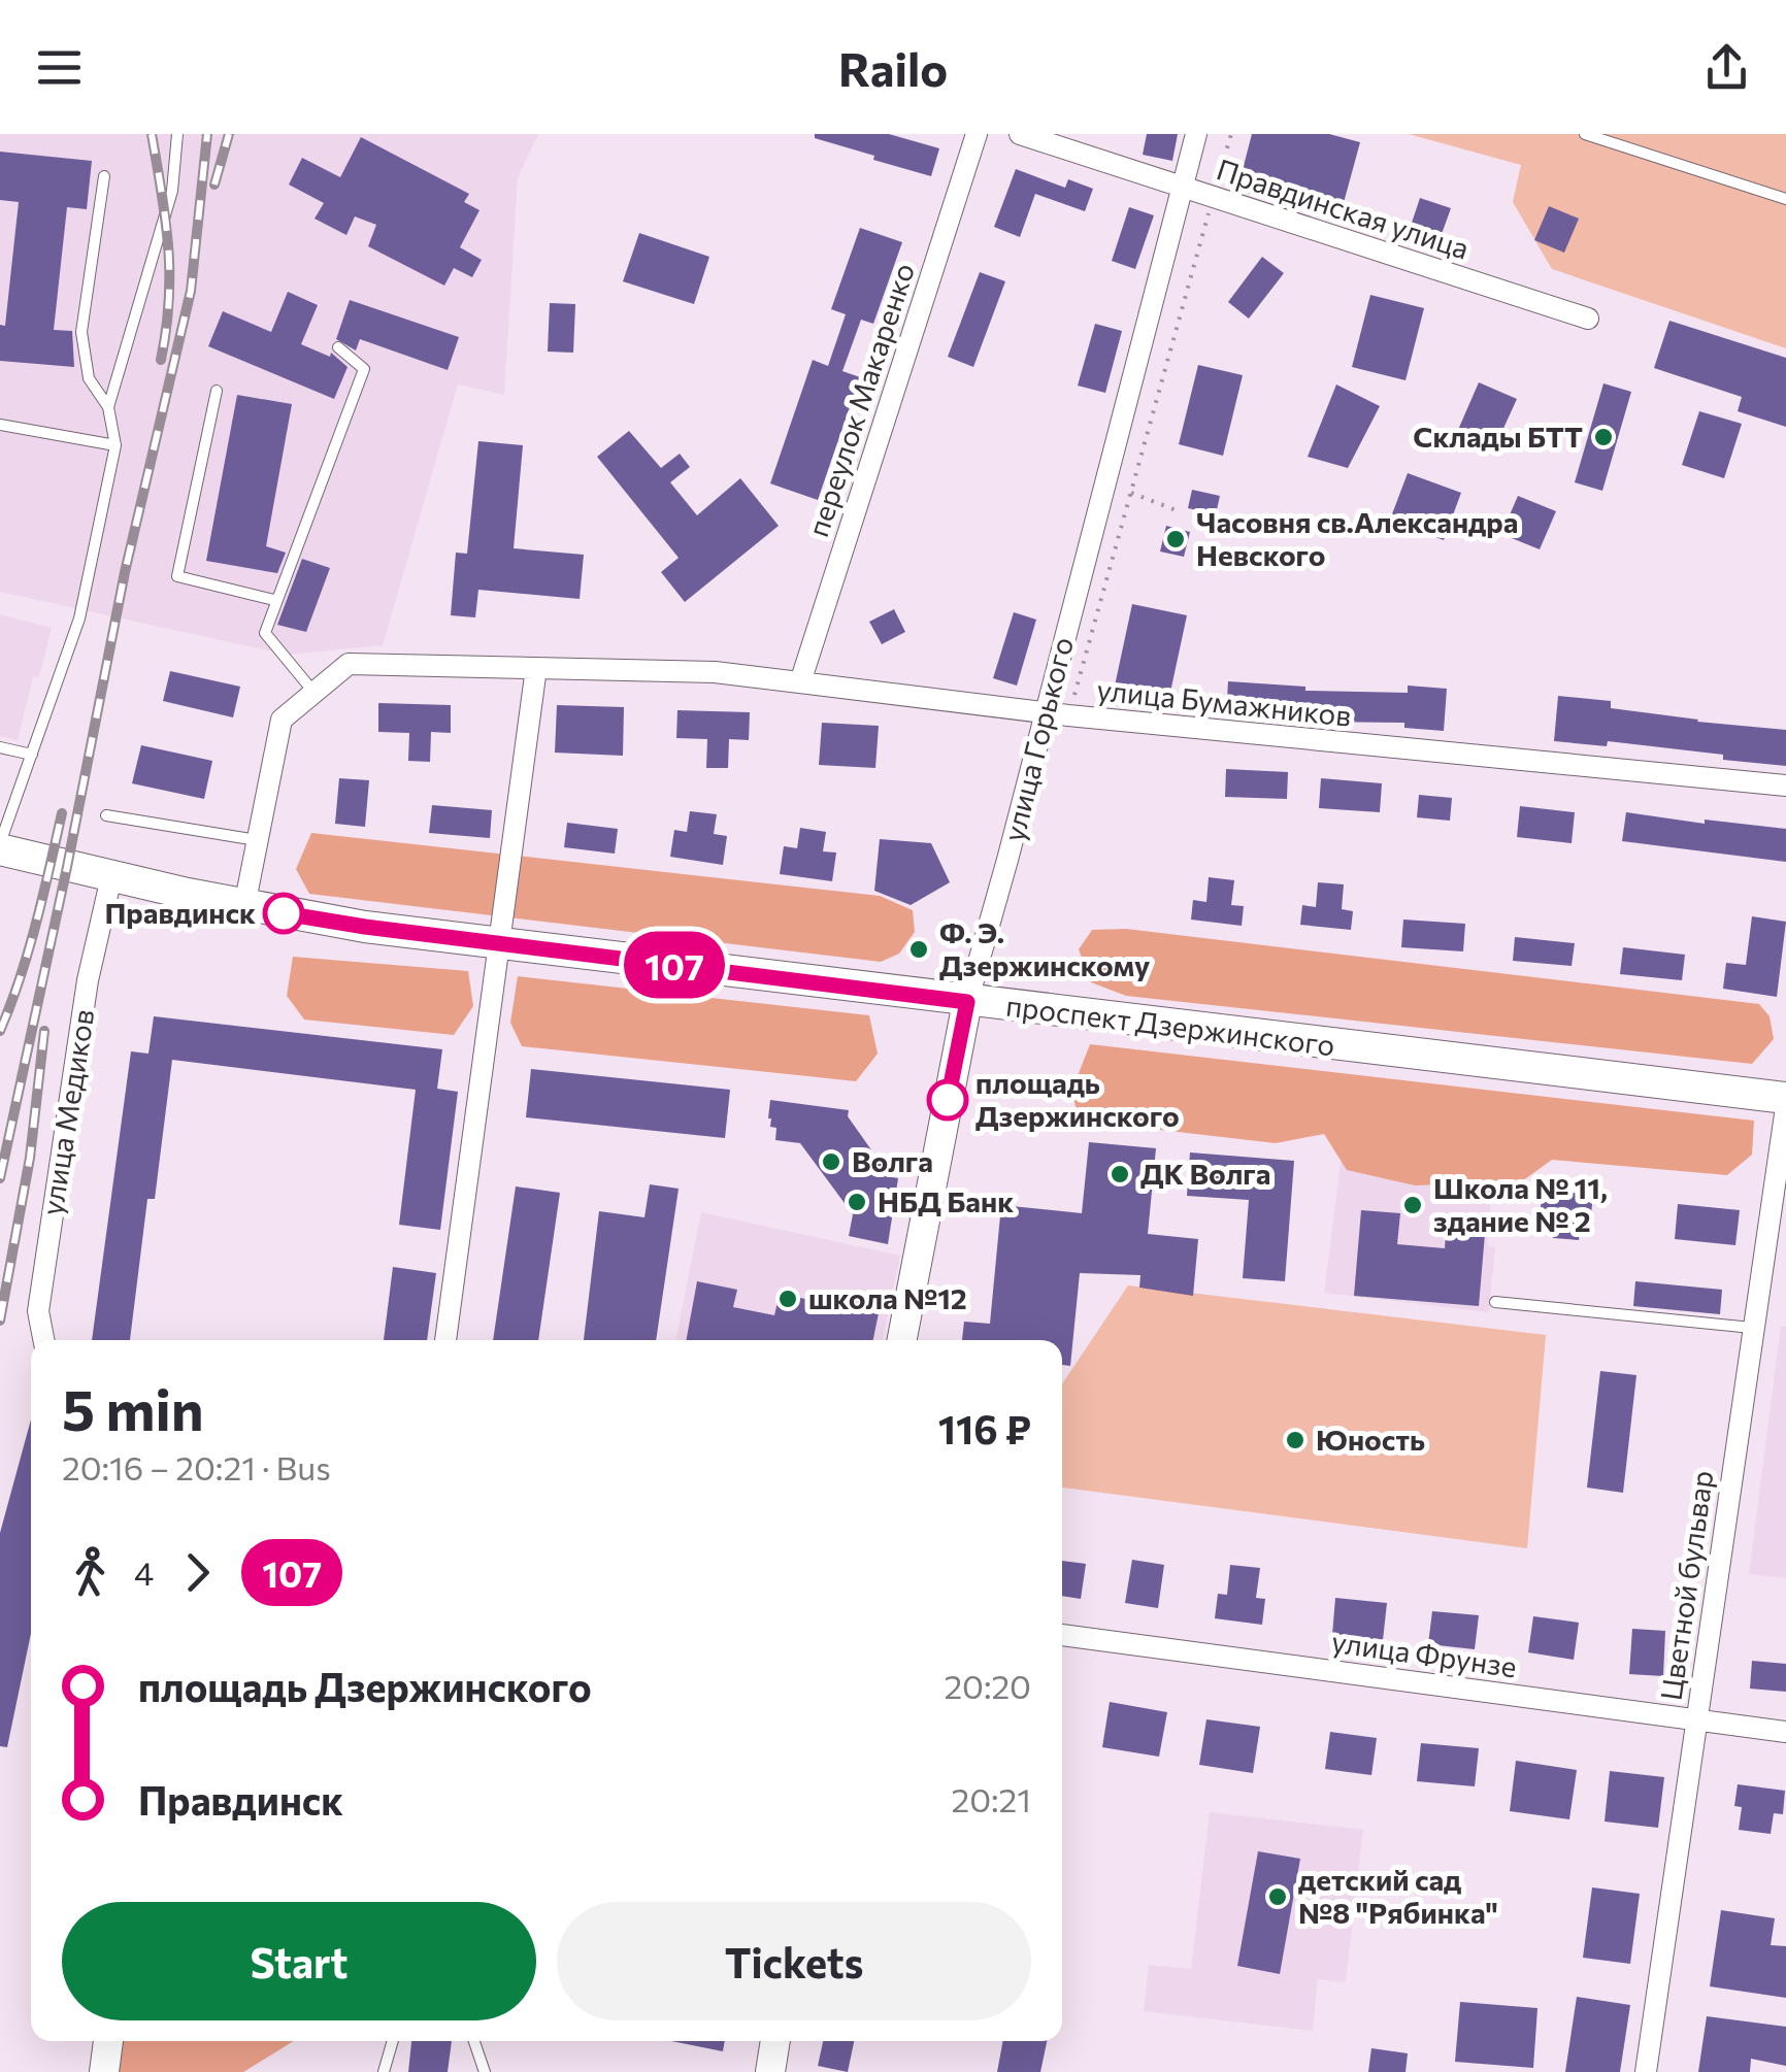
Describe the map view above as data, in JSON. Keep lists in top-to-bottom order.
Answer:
{
  "streets": {
    "main road": ["проспект Дзержинского"],
    "street": [
      "Правдинская улица",
      "переулок Макаренко",
      "улица Бумажников",
      "улица Горького",
      "улица Медиков",
      "Цветной бульвар",
      "улица Фрунзе"
    ]
  },
  "crossings": [
    ["Правдинская улица", "улица Горького"],
    ["переулок Макаренко", "улица Бумажников"],
    ["улица Бумажников", "улица Горького"],
    ["улица Горького", "проспект Дзержинского"],
    ["проспект Дзержинского", "улица Медиков"],
    ["Цветной бульвар", "улица Фрунзе"]
  ],
  "places": [
    "Склады БТТ",
    "Часовня св.Александра Невского",
    "Правдинск",
    "Ф. Э. Дзержинскому",
    "площадь Дзержинского",
    "Волга",
    "ДК Волга",
    "НБД Банк",
    "Школа № 11, здание № 2",
    "школа №12",
    "Юность",
    "детский сад №8 \"Рябинка\""
  ],
  "lines": ["bus line 107"],
  "page": {
    "header": "Railo",
    "on_map": "107",
    "heading": ["5 min", "20:16 – 20:21 · Bus", "116 ₽"],
    "legs": ["4", "107"],
    "list": [
      {
        "name": "площадь Дзержинского",
        "value": "20:20"
      },
      {
        "name": "Правдинск",
        "value": "20:21"
      }
    ],
    "buttons": ["Start", "Tickets"]
  }
}
